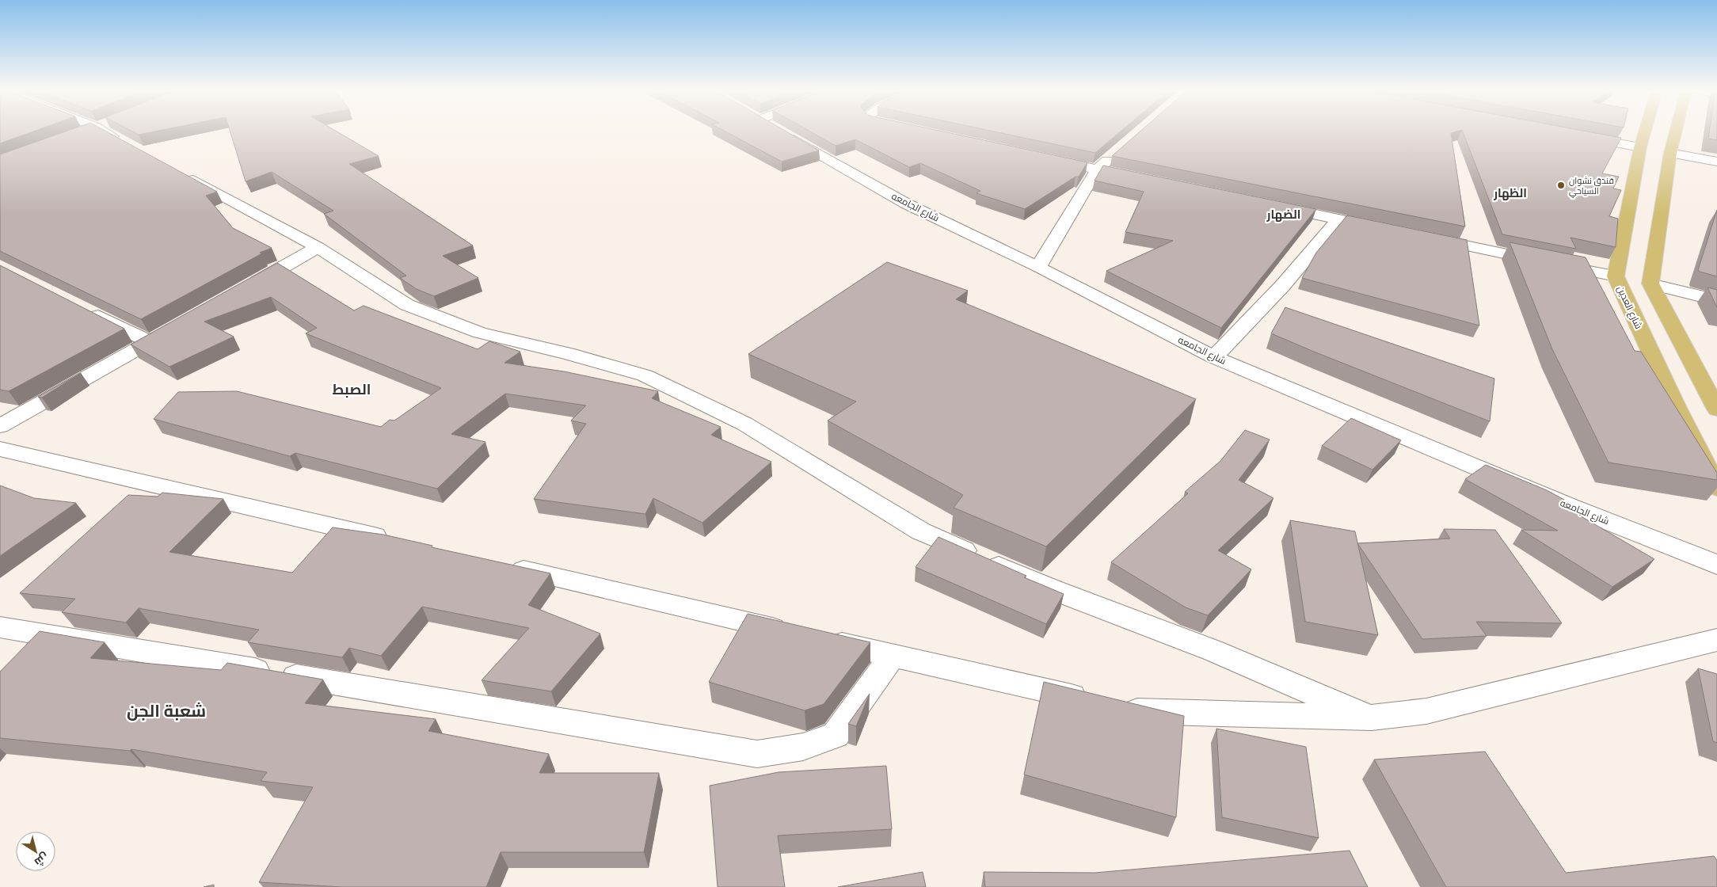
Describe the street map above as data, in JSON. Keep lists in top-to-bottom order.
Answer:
{
  "streets": {
    "main road": ["شارع العدين"],
    "street": ["شارع الجامعه"]
  },
  "districts": [
    "الظهار",
    "الضهار",
    "الصبط",
    "شعبة الجن"
  ],
  "places": ["فندق نشوان السياحي"],
  "north": "bottom right"
}
